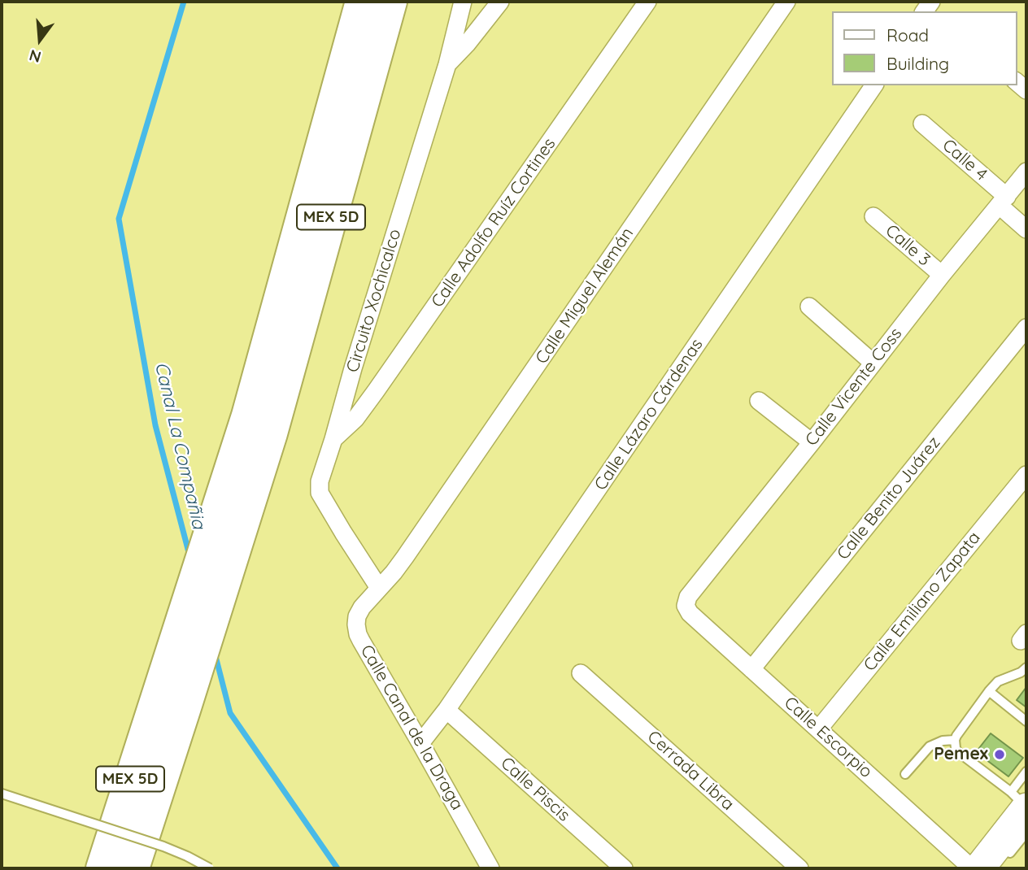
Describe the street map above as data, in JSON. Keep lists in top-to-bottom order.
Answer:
{
  "streets": {
    "highway": ["MEX 5D"],
    "street": [
      "Calle 4",
      "Calle Adolfo Ruíz Cortines",
      "Calle 3",
      "Calle Miguel Alemán",
      "Circuito Xochicalco",
      "Calle Vicente Coss",
      "Calle Lázaro Cárdenas",
      "Calle Benito Juárez",
      "Calle Emiliano Zapata",
      "Calle Canal de la Draga",
      "Calle Escorpio",
      "Cerrada Libra",
      "Calle Piscis"
    ]
  },
  "crossings": [
    ["Calle 4", "Calle Vicente Coss"],
    ["Calle Adolfo Ruíz Cortines", "Circuito Xochicalco"],
    ["Calle 3", "Calle Vicente Coss"],
    ["Calle Miguel Alemán", "Circuito Xochicalco"],
    ["Calle Miguel Alemán", "Calle Canal de la Draga"],
    ["Circuito Xochicalco", "Calle Canal de la Draga"],
    ["Calle Vicente Coss", "Calle Escorpio"],
    ["Calle Lázaro Cárdenas", "Calle Canal de la Draga"],
    ["Calle Lázaro Cárdenas", "Calle Piscis"],
    ["Calle Benito Juárez", "Calle Escorpio"],
    ["Calle Emiliano Zapata", "Calle Escorpio"]
  ],
  "water": ["Canal La Compañia"],
  "places": ["Pemex"],
  "legend": ["Road", "Building"],
  "north": "bottom"
}
